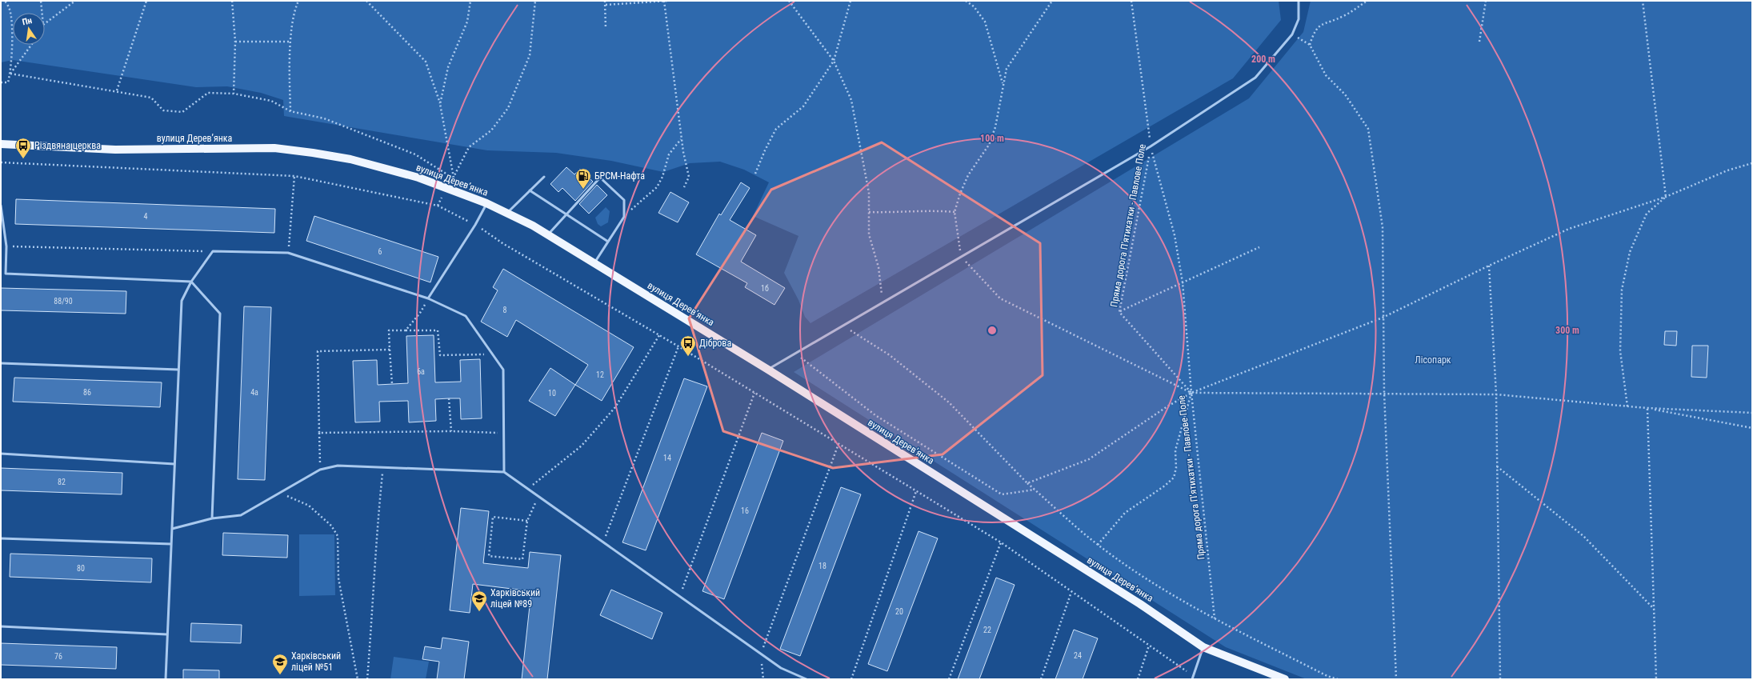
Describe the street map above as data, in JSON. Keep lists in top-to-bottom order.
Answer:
{
  "streets": {
    "main road": ["вулиця Дерев’янка"],
    "path": ["Пряма дорога П'ятихатки - Павлове Поле"]
  },
  "parks": ["Лісопарк"],
  "places": {
    "bus stop": ["Різдвяна церква", "Діброва"],
    "fuel station": ["БРСМ-Нафта"],
    "school or university": ["Харківський ліцей №89", "Харківський ліцей №51"]
  },
  "house_numbers": [
    "4",
    "6",
    "1б",
    "88/90",
    "8",
    "6а",
    "12",
    "86",
    "4а",
    "10",
    "14",
    "82",
    "16",
    "18",
    "80",
    "20",
    "22",
    "24",
    "76"
  ],
  "north": "top",
  "rings": ["200 m", "100 m", "300 m"]
}
